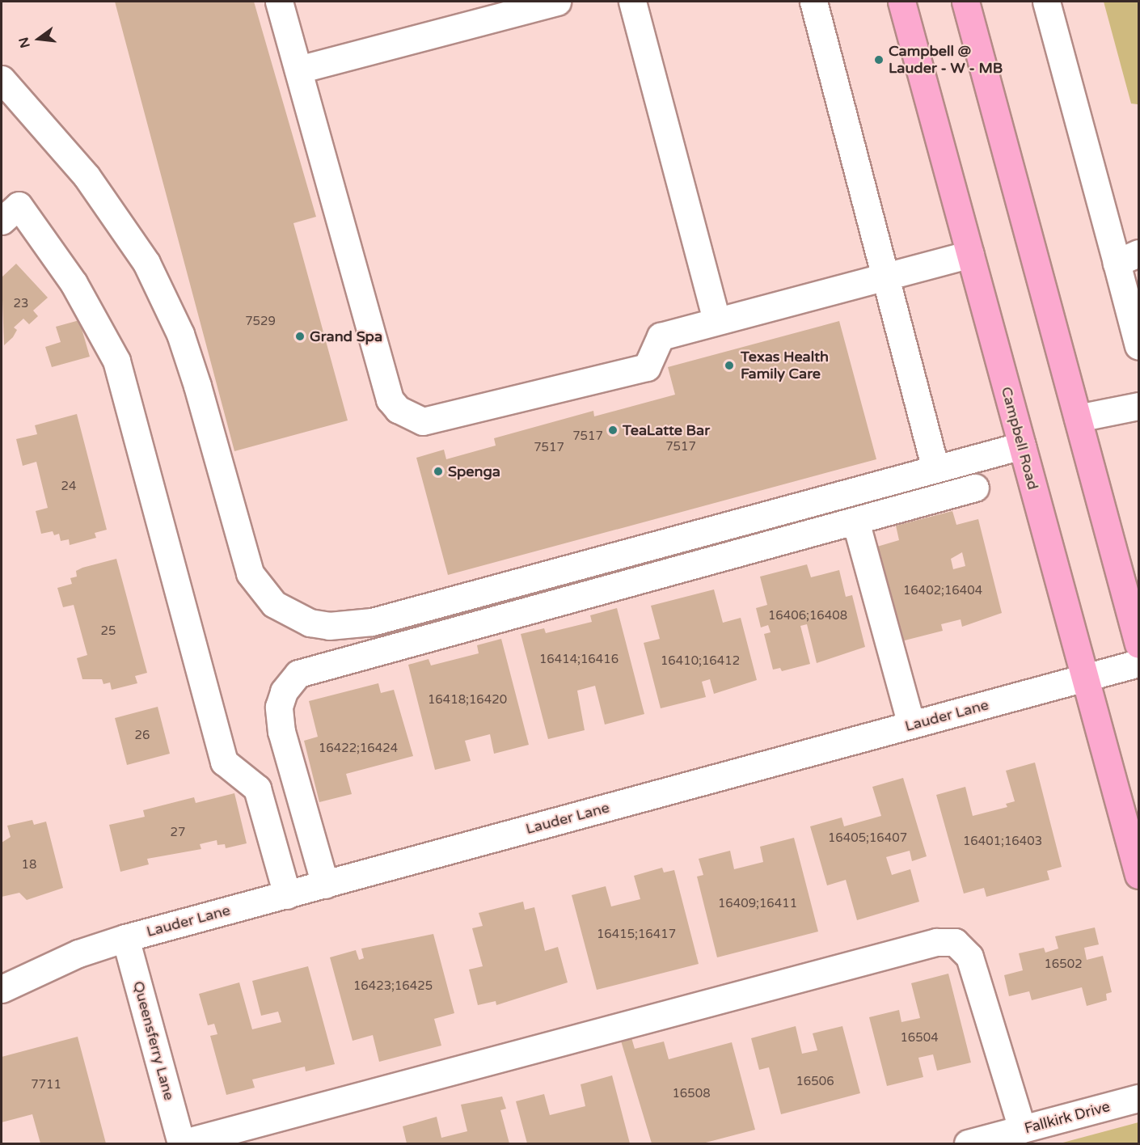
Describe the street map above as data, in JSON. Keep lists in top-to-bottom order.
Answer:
{
  "streets": {
    "main road": ["Campbell Road"],
    "street": ["Lauder Lane", "Queensferry Lane", "Fallkirk Drive"]
  },
  "crossings": [
    ["Campbell Road", "Lauder Lane"],
    ["Lauder Lane", "Queensferry Lane"]
  ],
  "places": [
    "Campbell @ Lauder - W - MB",
    "Grand Spa",
    "Texas Health Family Care",
    "TeaLatte Bar",
    "Spenga"
  ],
  "house_numbers": [
    "23",
    "7529",
    "7517",
    "7517",
    "7517",
    "24",
    "16402;16404",
    "16406;16408",
    "25",
    "16414;16416",
    "16410;16412",
    "16418;16420",
    "26",
    "16422;16424",
    "27",
    "16405;16407",
    "16401;16403",
    "18",
    "16409;16411",
    "16415;16417",
    "16502",
    "16423;16425",
    "16504",
    "16506",
    "7711",
    "16508"
  ],
  "north": "left"
}
